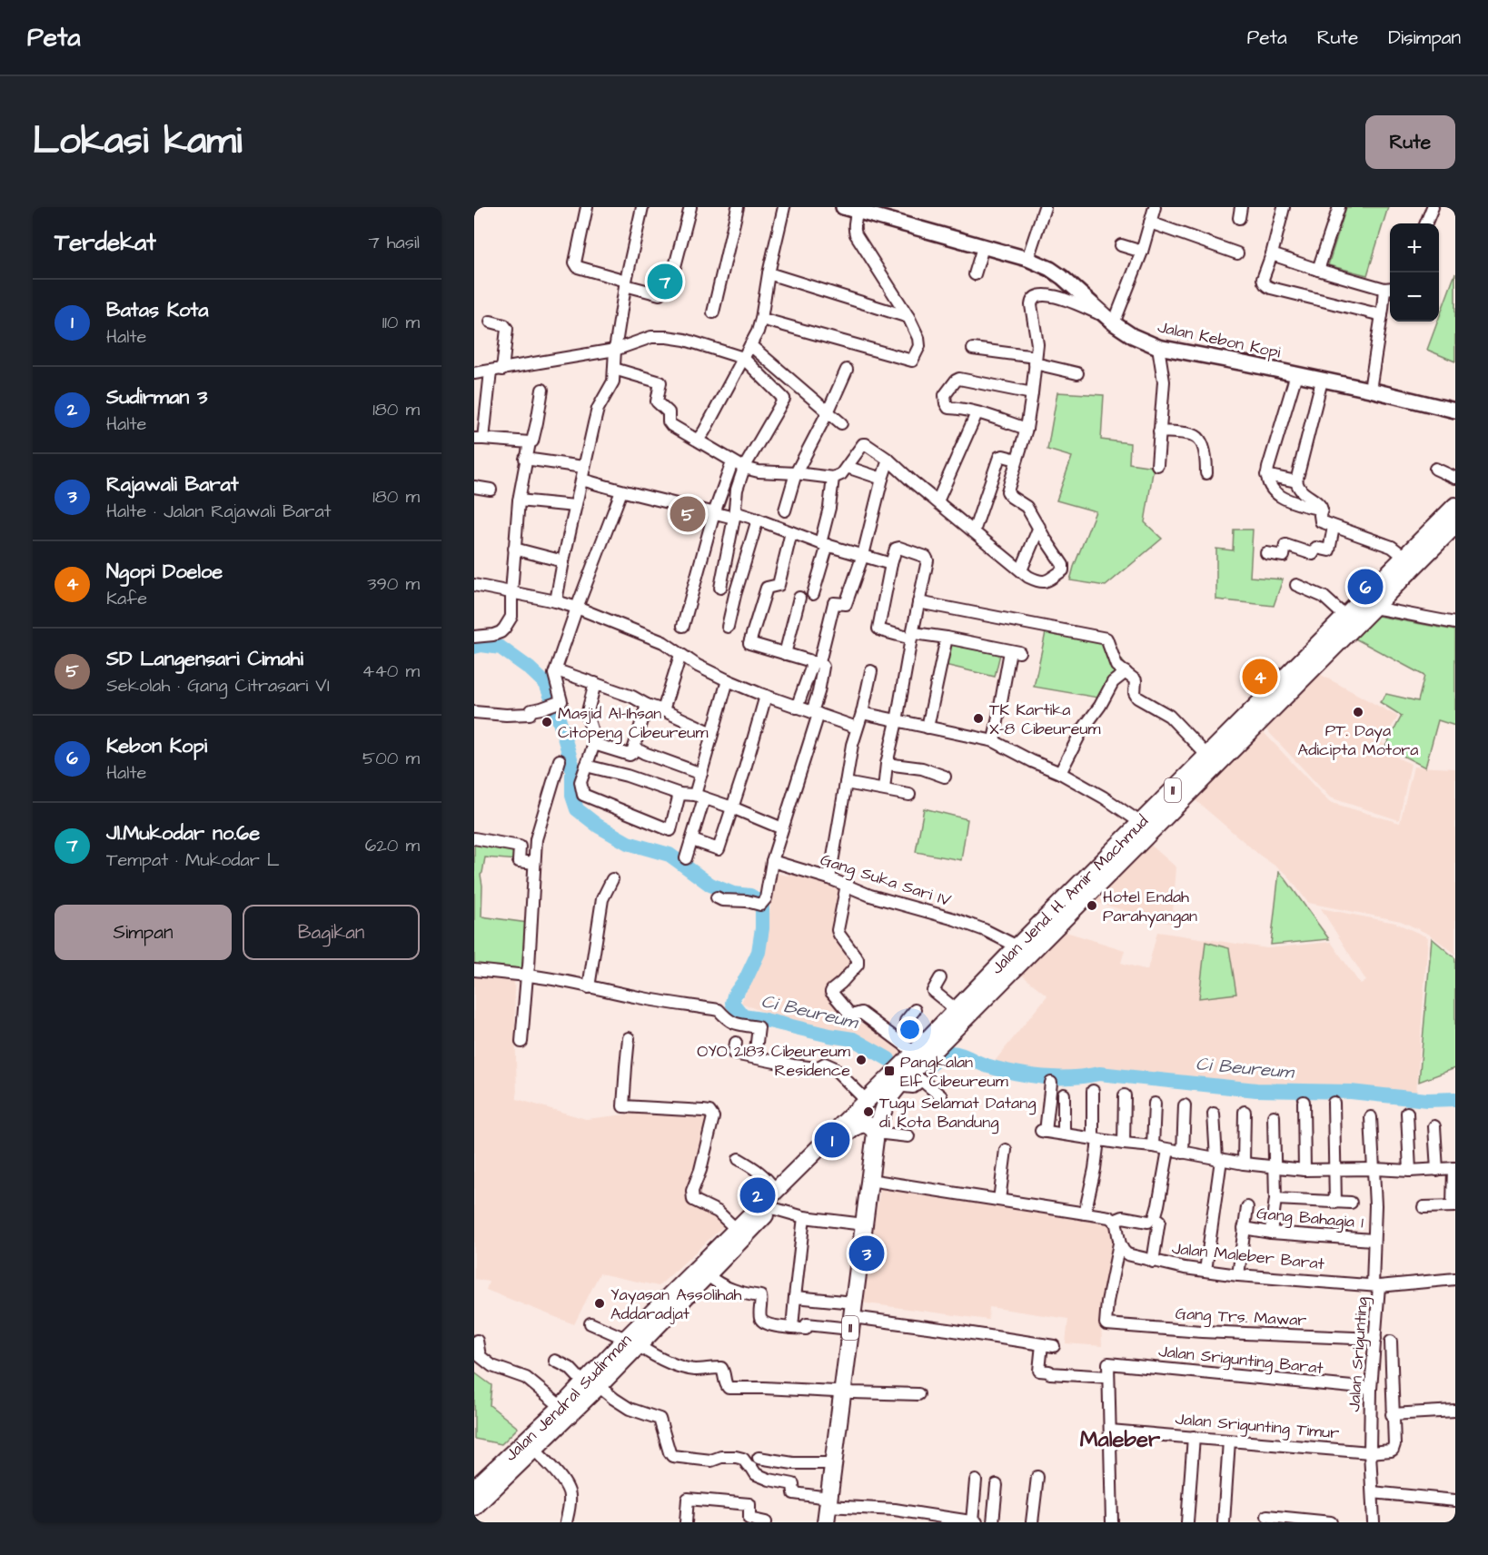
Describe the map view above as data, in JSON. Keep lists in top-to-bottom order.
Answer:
{
  "streets": {
    "highway": ["11", "Jalan Jend. H. Amir Machmud", "Jalan Jendral Sudirman"],
    "main road": ["Jalan Kebon Kopi"],
    "street": [
      "Gang Suka Sari IV",
      "Gang Bahagia 1",
      "Jalan Maleber Barat",
      "Gang Trs. Mawar",
      "Jalan Srigunting",
      "Jalan Srigunting Barat",
      "Jalan Srigunting Timur"
    ]
  },
  "crossings": [
    ["11", "Jalan Jend. H. Amir Machmud"],
    ["11", "Jalan Jendral Sudirman"],
    ["Gang Suka Sari IV", "Jalan Jend. H. Amir Machmud"],
    ["Jalan Jend. H. Amir Machmud", "Jalan Jendral Sudirman"],
    ["Gang Bahagia 1", "Jalan Srigunting"],
    ["Jalan Maleber Barat", "Gang Trs. Mawar"],
    ["Jalan Maleber Barat", "Jalan Srigunting"],
    ["Gang Trs. Mawar", "Jalan Srigunting"],
    ["Jalan Srigunting", "Jalan Srigunting Barat"],
    ["Jalan Srigunting", "Jalan Srigunting Timur"]
  ],
  "districts": ["Maleber"],
  "water": ["Ci Beureum"],
  "places": {
    "other": [
      "PT. Daya Adicipta Motora",
      "TK Kartika X-8 Cibeureum",
      "Masjid Al-Ihsan Citopeng Cibeureum",
      "Hotel Endah Parahyangan",
      "OYO 2183 Cibeureum Residence",
      "Tugu Selamat Datang di Kota Bandung",
      "Yayasan Assolihah Addaradjat"
    ],
    "transit": ["Pangkalan Elf Cibeureum"]
  },
  "page": {
    "header": "Peta",
    "nav": ["Peta", "Rute", "Disimpan"],
    "title": "Lokasi kami",
    "buttons": [
      "Rute",
      ["Simpan", "Bagikan"]
    ],
    "heading": ["Terdekat", "7 hasil"],
    "map_buttons": ["+", "−"],
    "pins": [
      "7",
      "5",
      "6",
      "4",
      "1",
      "2",
      "3"
    ],
    "list": [
      {
        "mark": "1",
        "name": "Batas Kota",
        "note": "Halte",
        "value": "110 m"
      },
      {
        "mark": "2",
        "name": "Sudirman 3",
        "note": "Halte",
        "value": "180 m"
      },
      {
        "mark": "3",
        "name": "Rajawali Barat",
        "note": "Halte · Jalan Rajawali Barat",
        "value": "180 m"
      },
      {
        "mark": "4",
        "name": "Ngopi Doeloe",
        "note": "Kafe",
        "value": "390 m"
      },
      {
        "mark": "5",
        "name": "SD Langensari Cimahi",
        "note": "Sekolah · Gang Citrasari VI",
        "value": "440 m"
      },
      {
        "mark": "6",
        "name": "Kebon Kopi",
        "note": "Halte",
        "value": "500 m"
      },
      {
        "mark": "7",
        "name": "Jl.Mukodar no.6e",
        "note": "Tempat · Mukodar L",
        "value": "620 m"
      }
    ]
  }
}
